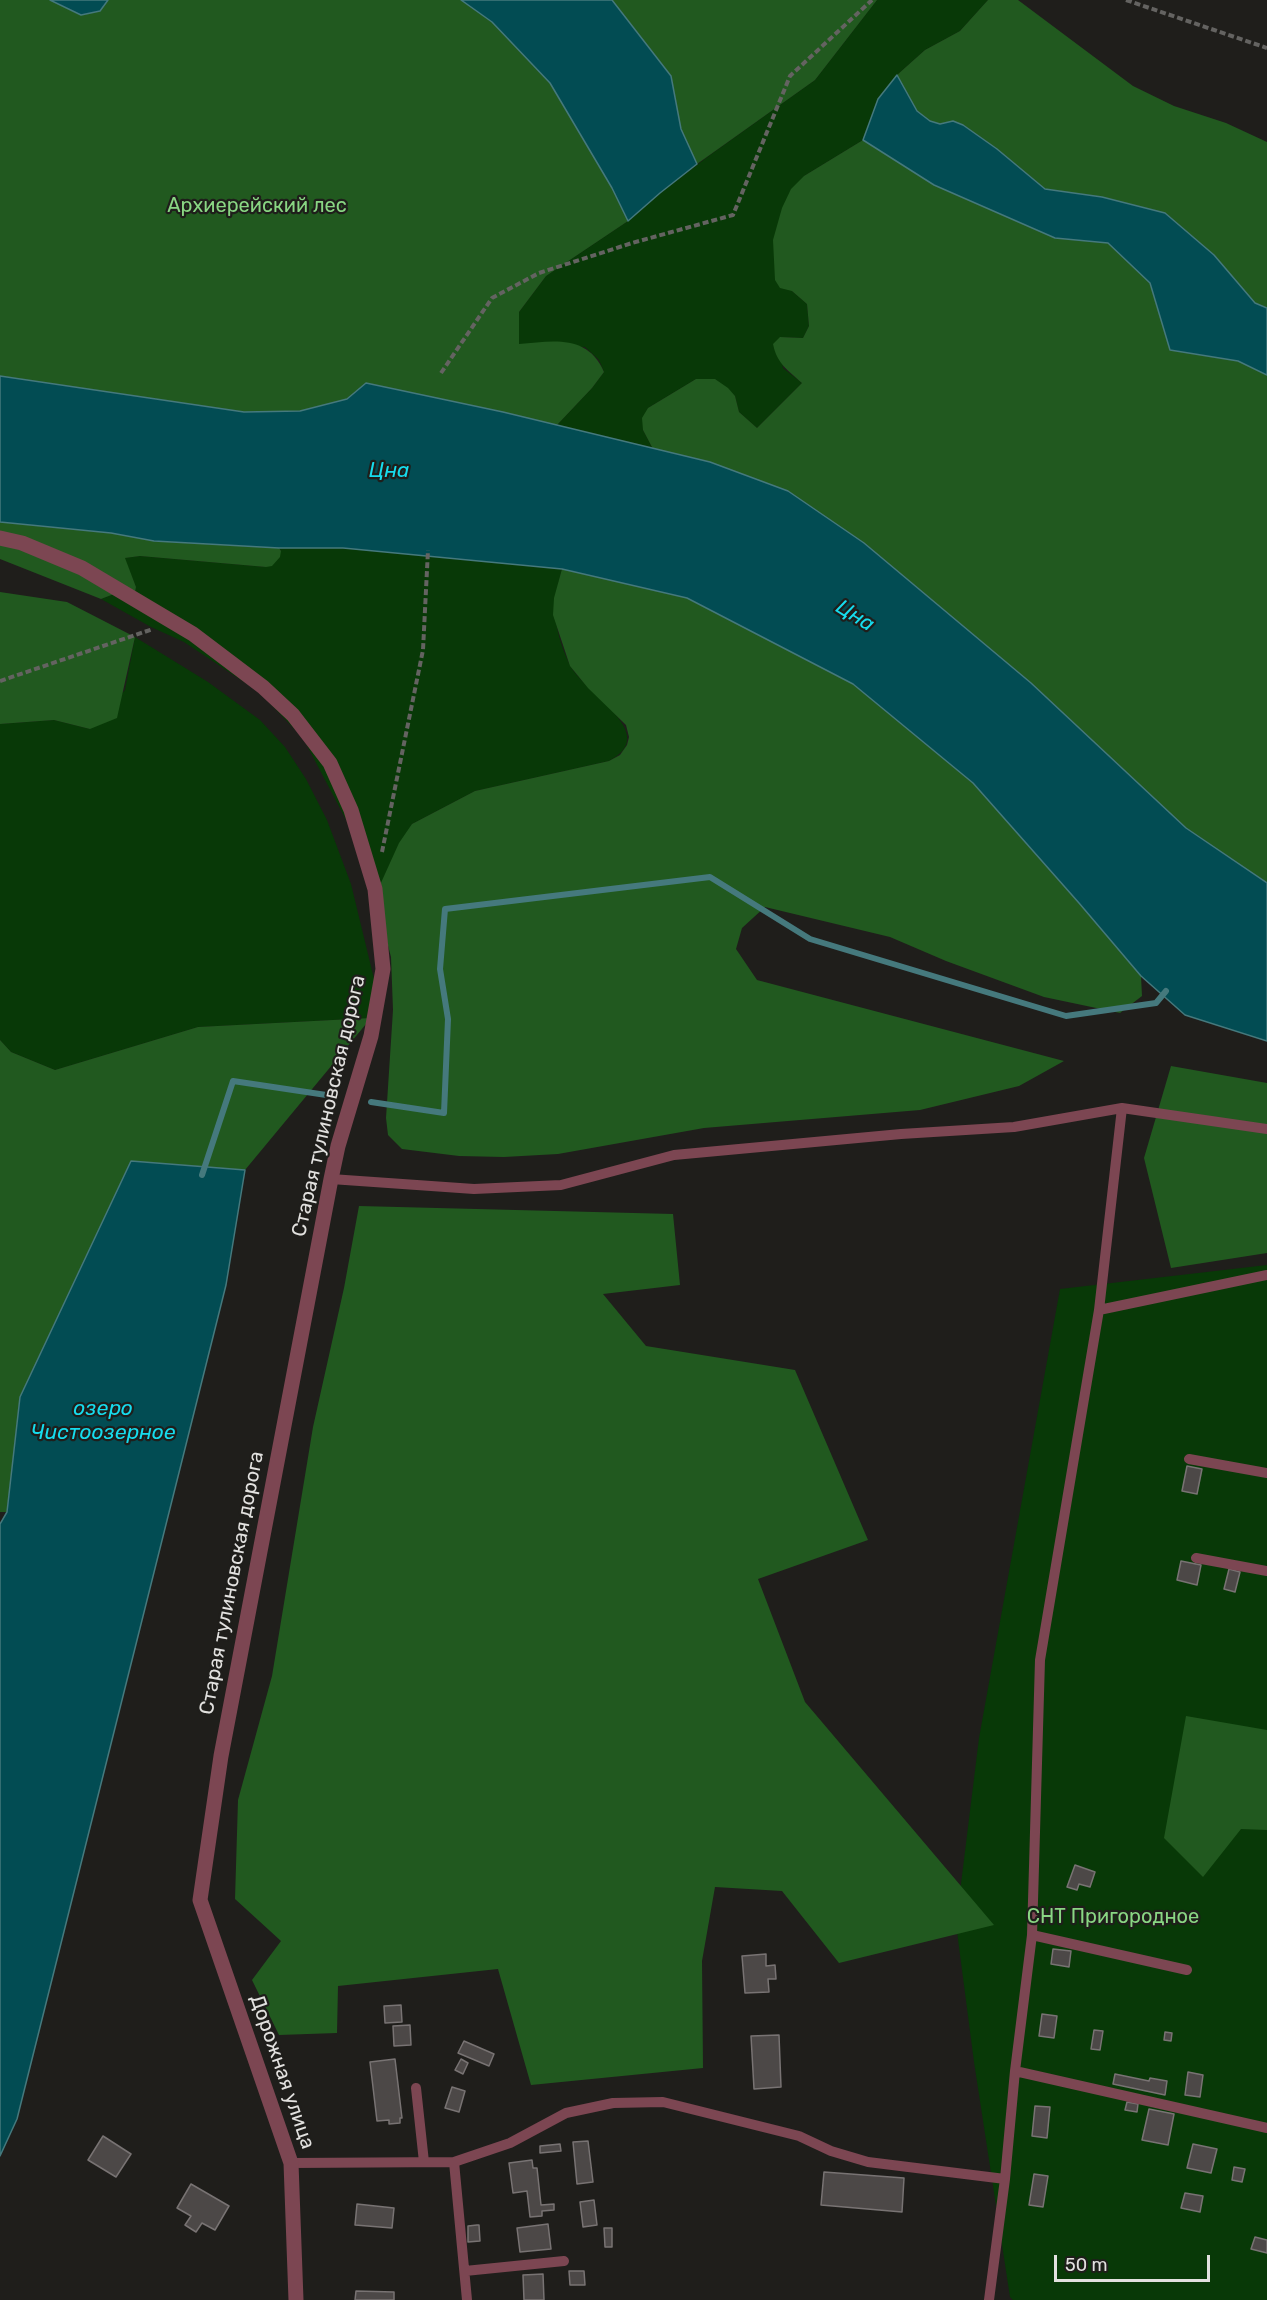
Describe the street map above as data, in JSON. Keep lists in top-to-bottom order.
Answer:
{
  "streets": {
    "street": ["Старая тулиновская дорога", "Дорожная улица"]
  },
  "crossings": [
    ["Старая тулиновская дорога", "Дорожная улица"]
  ],
  "water": ["Цна", "озеро Чистоозерное"],
  "parks": ["Архиерейский лес", "СНТ Пригородное"],
  "scale_bar": "50 m"
}
